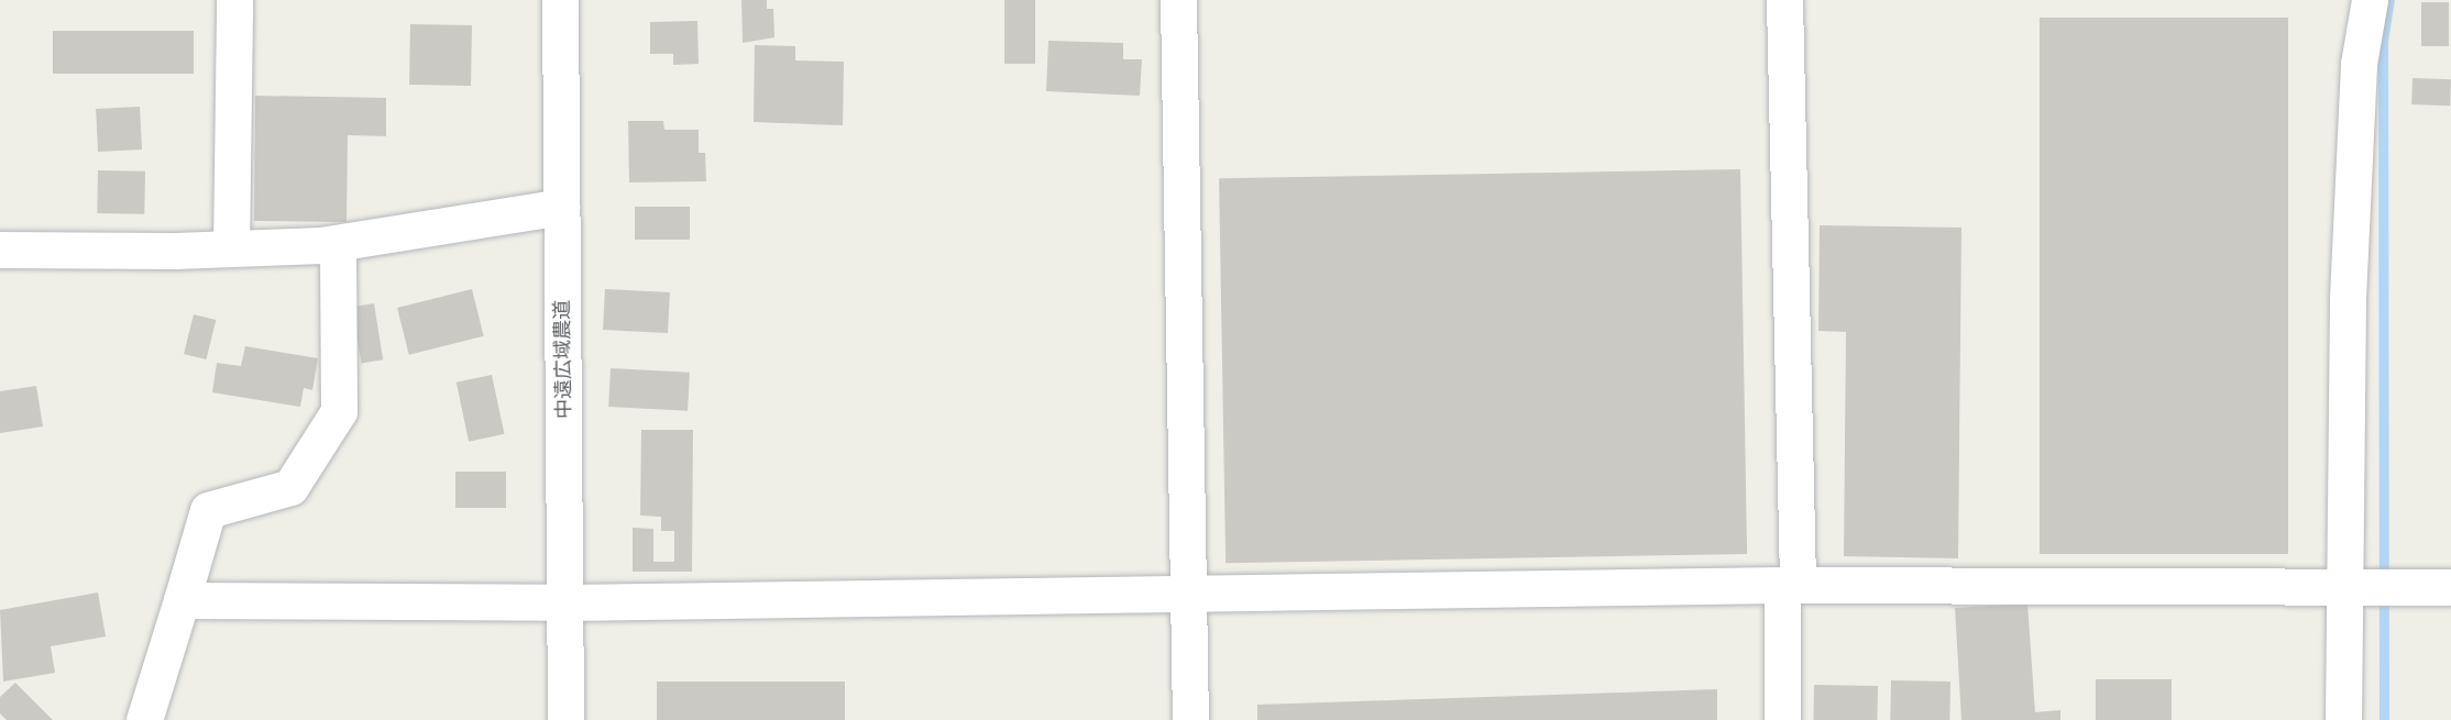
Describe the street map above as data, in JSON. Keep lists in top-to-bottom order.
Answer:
{
  "streets": {
    "street": ["中遠広域農道"]
  }
}
